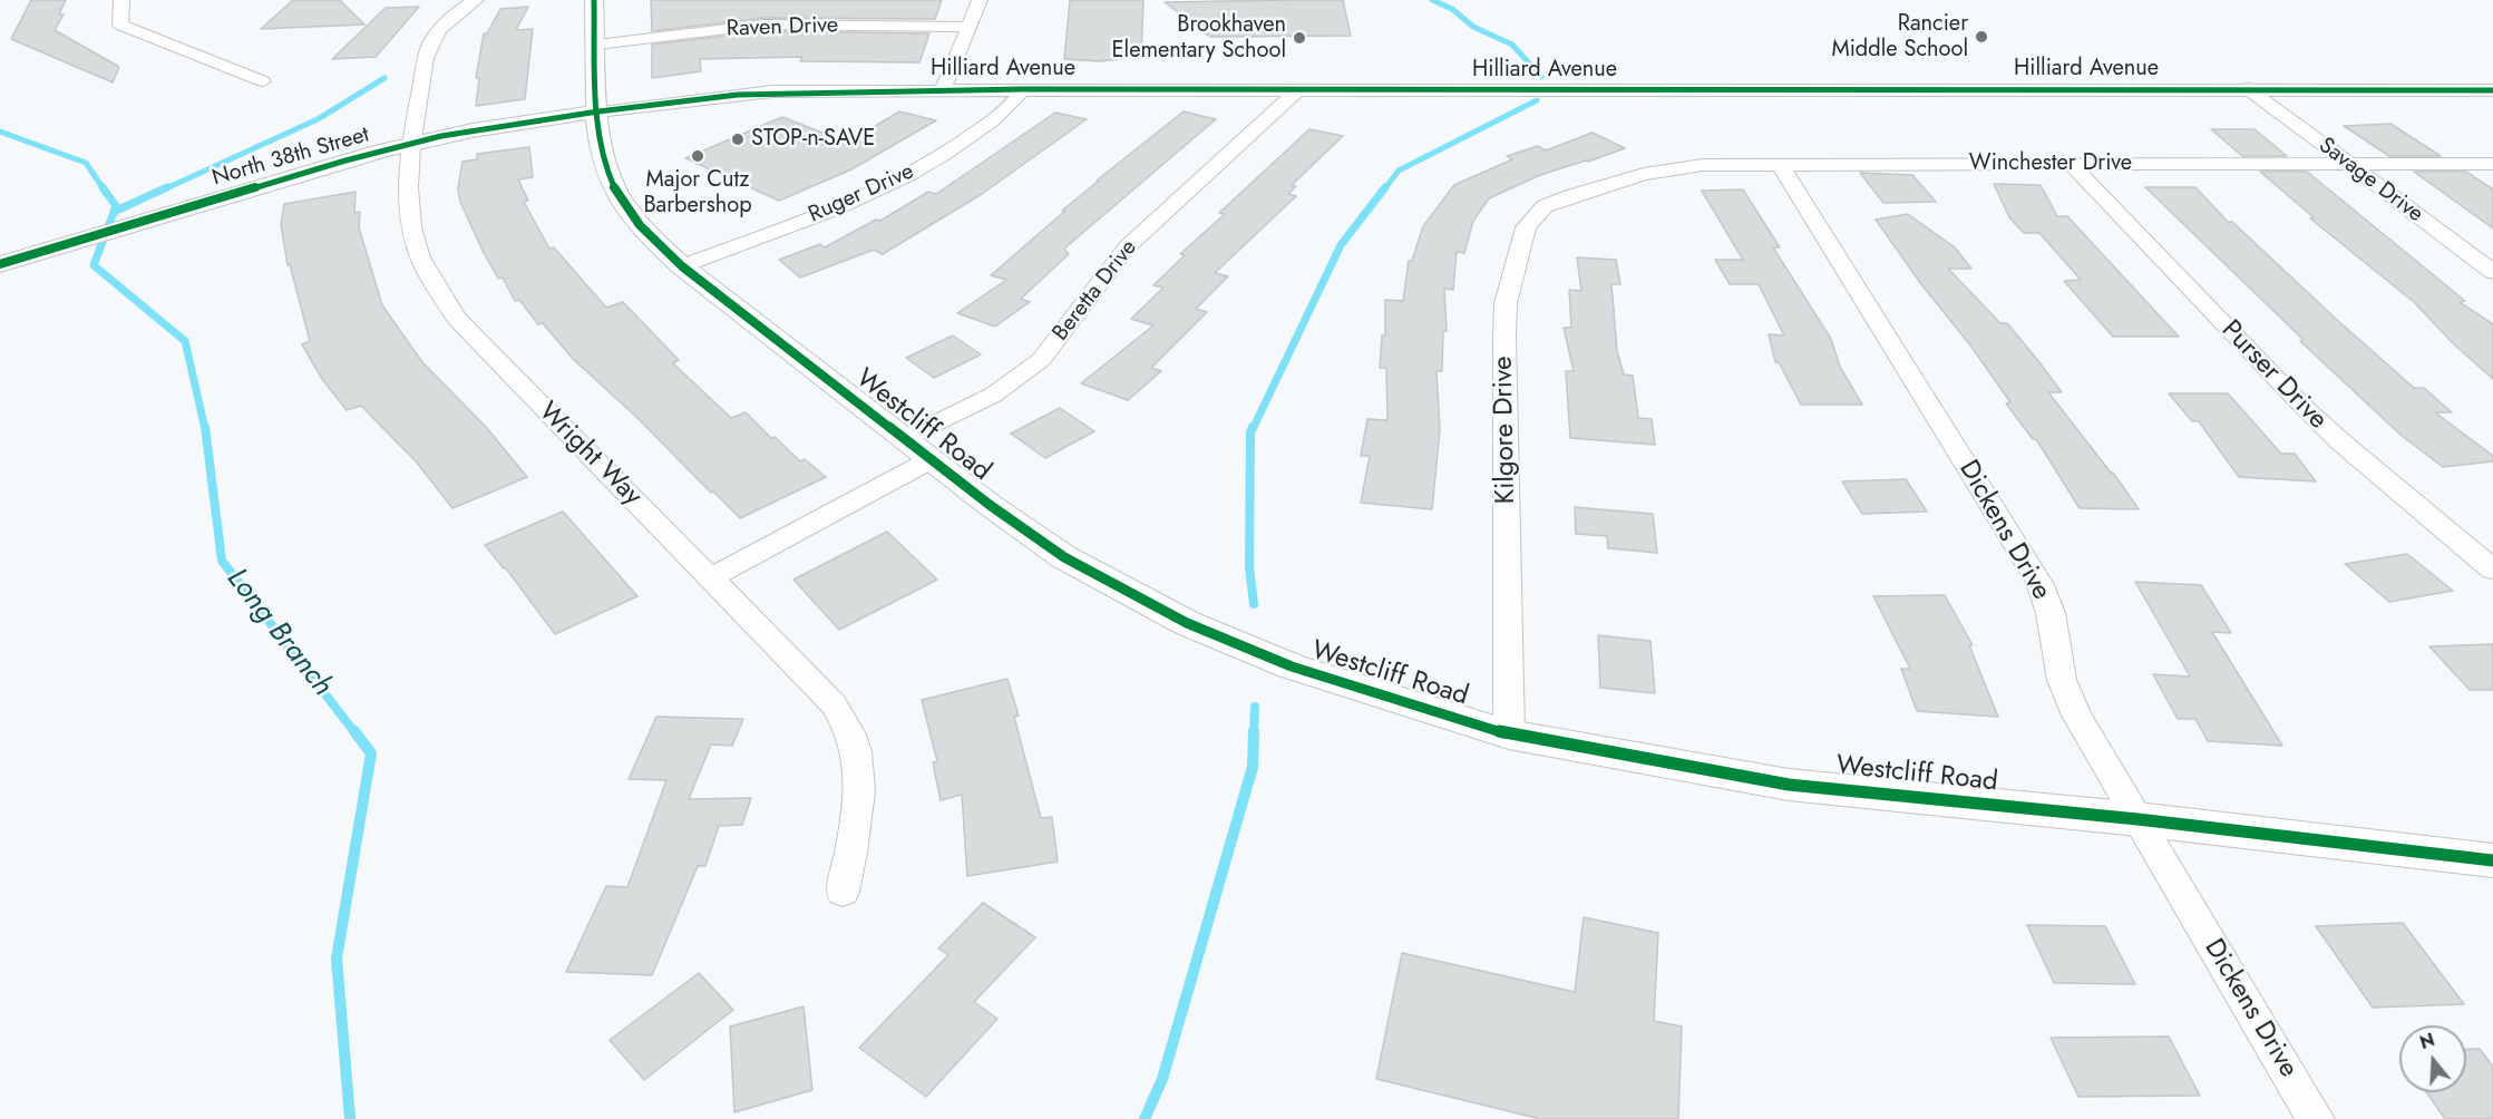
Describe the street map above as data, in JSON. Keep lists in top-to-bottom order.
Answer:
{
  "streets": {
    "street": [
      "Raven Drive",
      "Hilliard Avenue",
      "North 38th Street",
      "Winchester Drive",
      "Savage Drive",
      "Ruger Drive",
      "Beretta Drive",
      "Purser Drive",
      "Westcliff Road",
      "Kilgore Drive",
      "Wright Way",
      "Dickens Drive"
    ]
  },
  "crossings": [
    ["Raven Drive", "Westcliff Road"],
    ["Hilliard Avenue", "North 38th Street"],
    ["Hilliard Avenue", "Savage Drive"],
    ["Hilliard Avenue", "Ruger Drive"],
    ["Hilliard Avenue", "Beretta Drive"],
    ["Hilliard Avenue", "Westcliff Road"],
    ["North 38th Street", "Westcliff Road"],
    ["North 38th Street", "Wright Way"],
    ["Winchester Drive", "Savage Drive"],
    ["Winchester Drive", "Purser Drive"],
    ["Winchester Drive", "Kilgore Drive"],
    ["Winchester Drive", "Dickens Drive"],
    ["Ruger Drive", "Westcliff Road"],
    ["Beretta Drive", "Westcliff Road"],
    ["Beretta Drive", "Wright Way"],
    ["Westcliff Road", "Kilgore Drive"],
    ["Westcliff Road", "Dickens Drive"]
  ],
  "water": ["Long Branch"],
  "places": [
    "Rancier Middle School",
    "Brookhaven Elementary School",
    "STOP-n-SAVE",
    "Major Cutz Barbershop"
  ],
  "north": "top"
}
